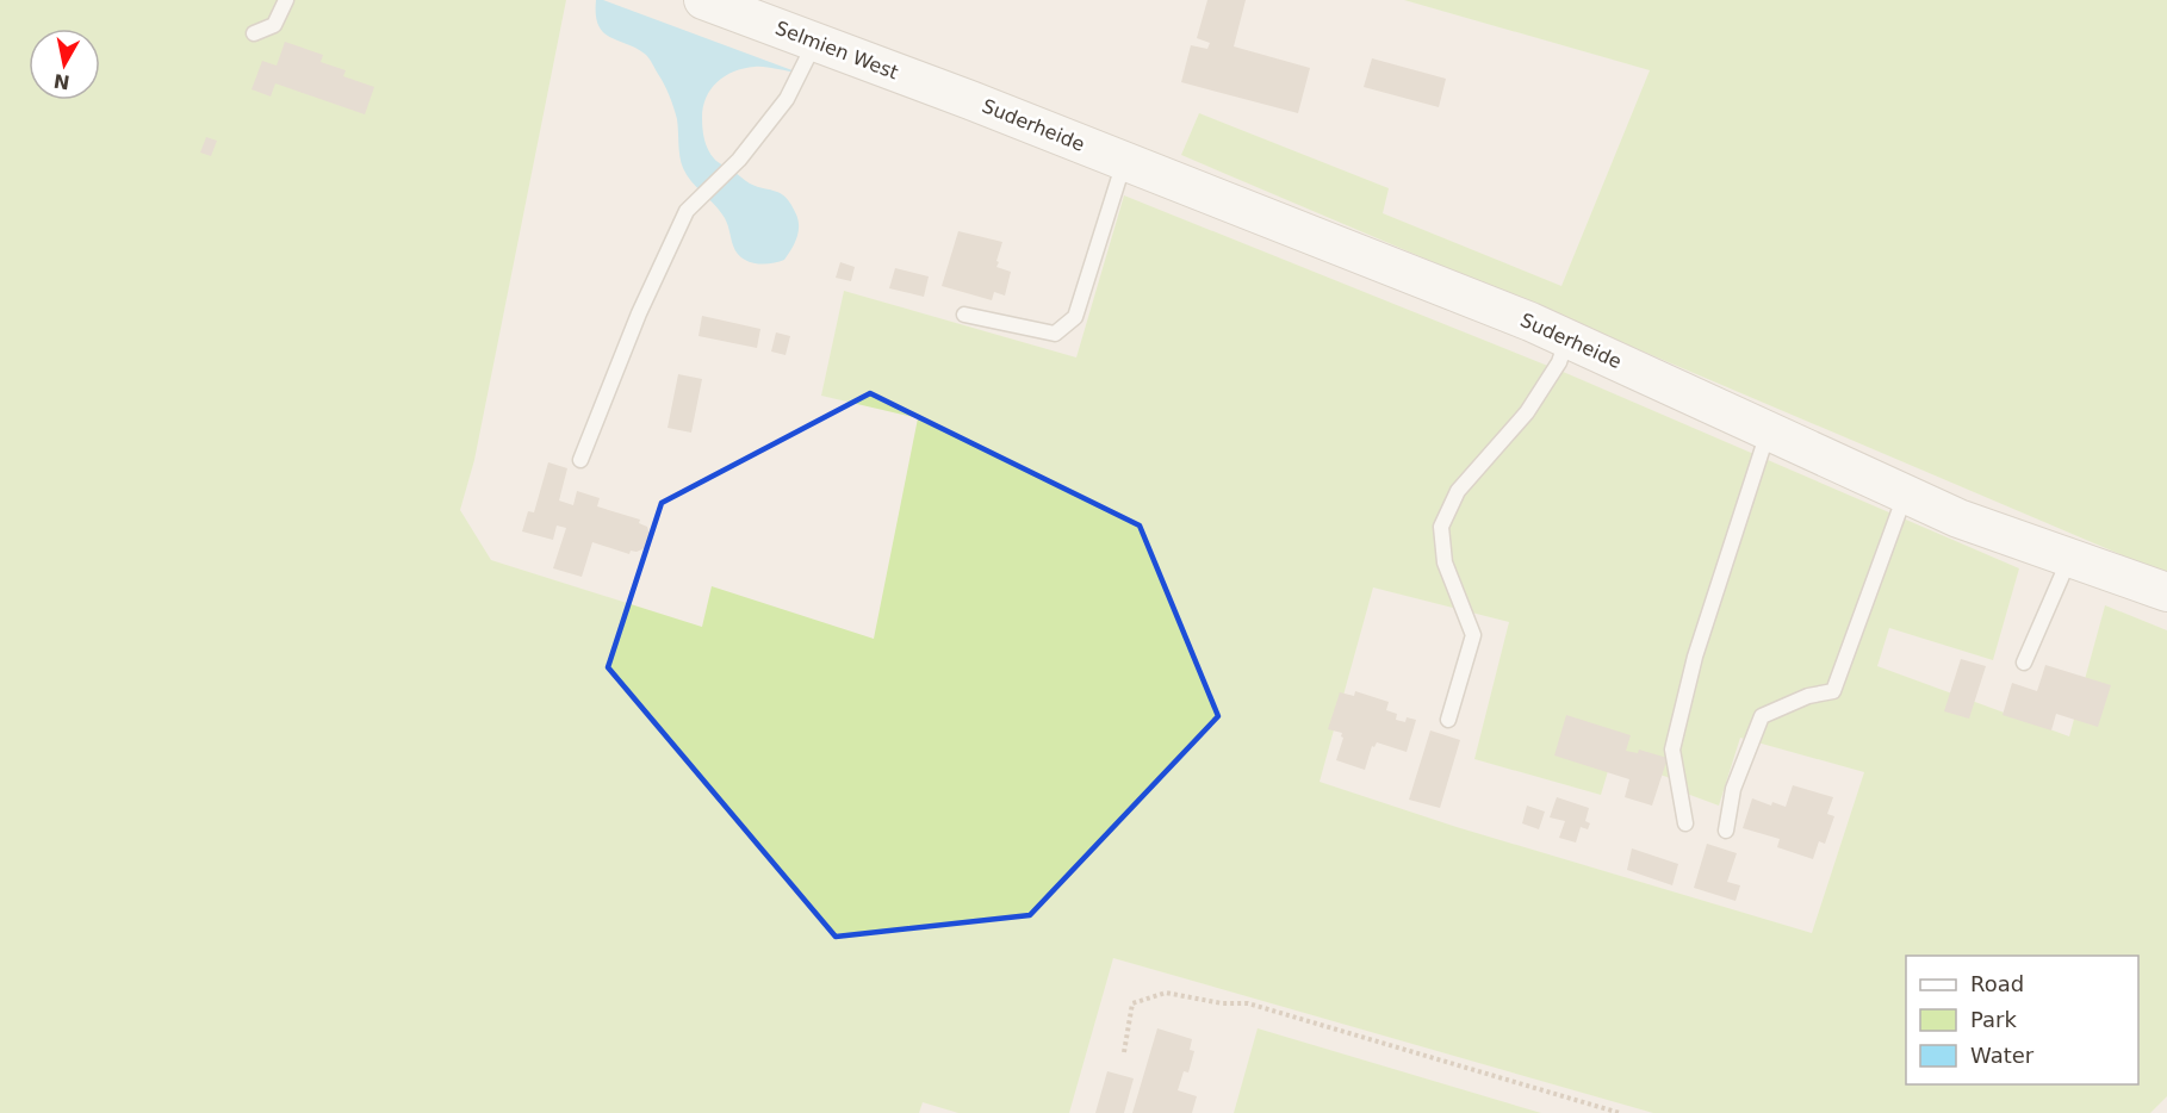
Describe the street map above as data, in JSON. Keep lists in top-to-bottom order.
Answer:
{
  "streets": {
    "street": ["Selmien West", "Suderheide"]
  },
  "crossings": [
    ["Selmien West", "Suderheide"]
  ],
  "legend": ["Road", "Park", "Water"],
  "north": "bottom"
}
